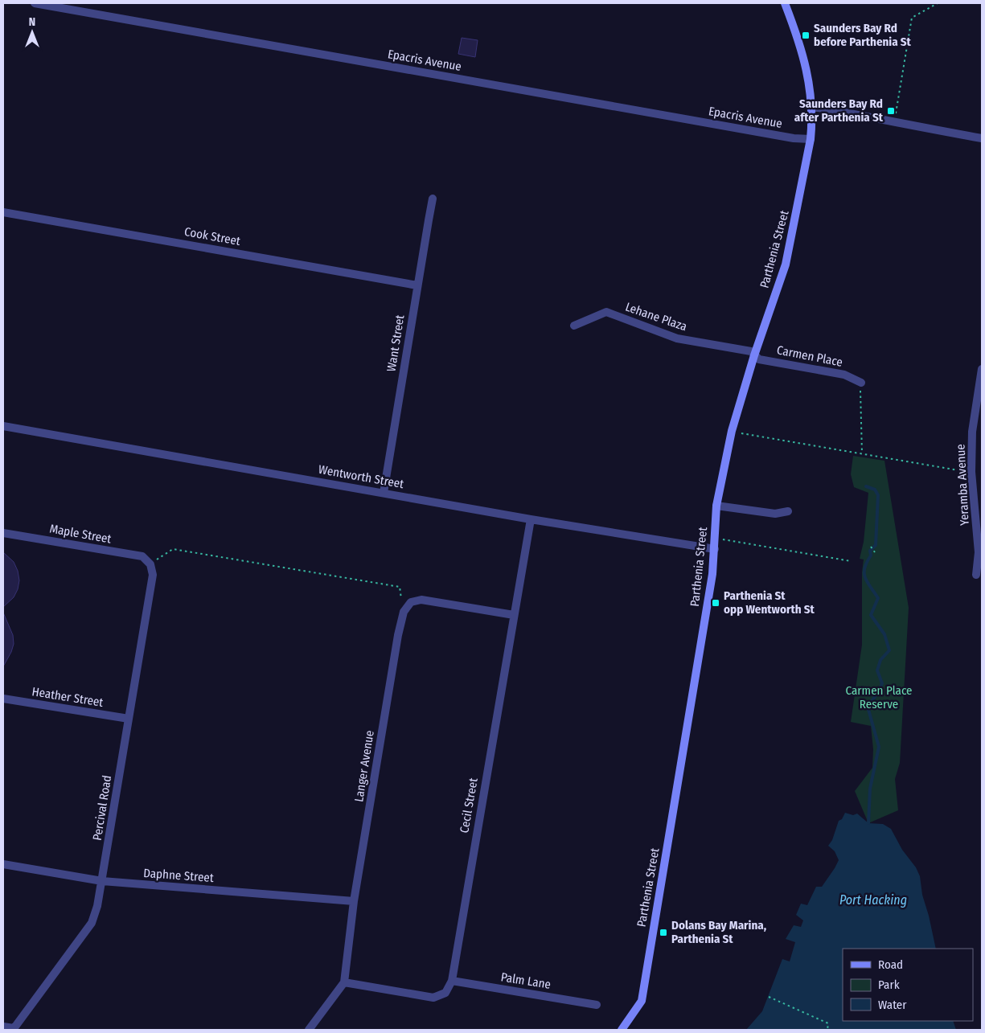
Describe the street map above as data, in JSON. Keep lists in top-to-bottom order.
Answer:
{
  "streets": {
    "street": [
      "Epacris Avenue",
      "Cook Street",
      "Parthenia Street",
      "Lehane Plaza",
      "Want Street",
      "Carmen Place",
      "Wentworth Street",
      "Yeramba Avenue",
      "Maple Street",
      "Heather Street",
      "Langer Avenue",
      "Cecil Street",
      "Percival Road",
      "Daphne Street",
      "Palm Lane"
    ]
  },
  "crossings": [
    ["Epacris Avenue", "Parthenia Street"],
    ["Cook Street", "Want Street"],
    ["Parthenia Street", "Lehane Plaza"],
    ["Parthenia Street", "Carmen Place"],
    ["Parthenia Street", "Wentworth Street"],
    ["Lehane Plaza", "Carmen Place"],
    ["Want Street", "Wentworth Street"],
    ["Wentworth Street", "Cecil Street"],
    ["Maple Street", "Percival Road"],
    ["Heather Street", "Percival Road"],
    ["Langer Avenue", "Daphne Street"],
    ["Cecil Street", "Palm Lane"],
    ["Percival Road", "Daphne Street"]
  ],
  "water": ["Port Hacking"],
  "parks": ["Carmen Place Reserve"],
  "places": {
    "transit": [
      "Saunders Bay Rd before Parthenia St",
      "Saunders Bay Rd after Parthenia St",
      "Parthenia St opp Wentworth St",
      "Dolans Bay Marina, Parthenia St"
    ]
  },
  "legend": ["Road", "Park", "Water"],
  "north": "top"
}
